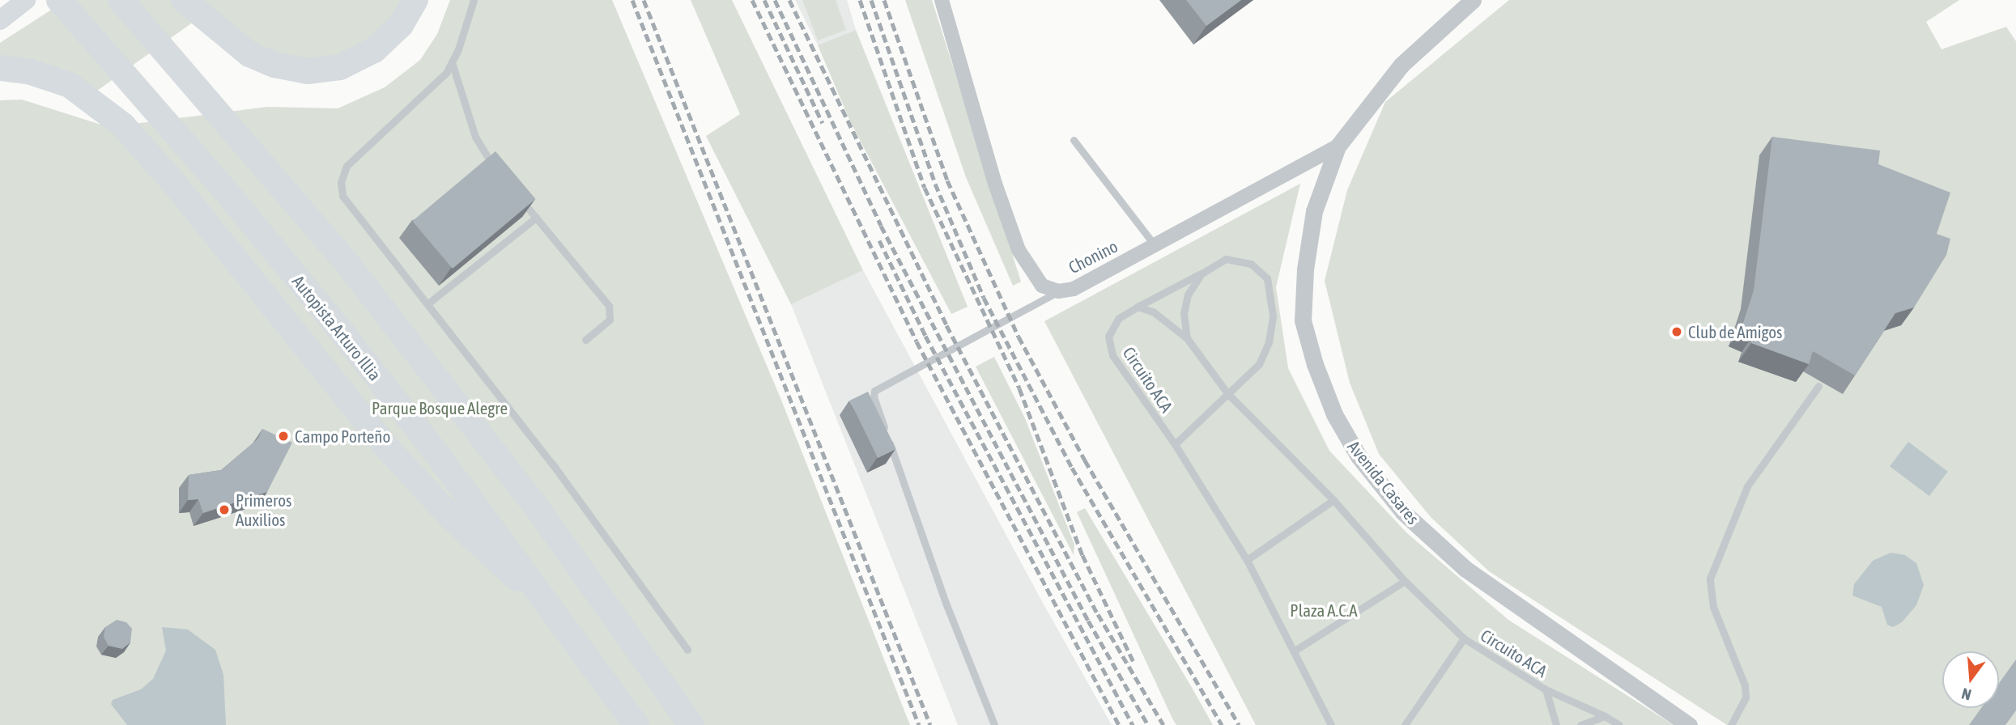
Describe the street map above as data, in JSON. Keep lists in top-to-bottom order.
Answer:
{
  "streets": {
    "highway": ["Autopista Arturo Illia"],
    "street": ["Chonino", "Avenida Casares"],
    "lane": ["Circuito ACA"]
  },
  "crossings": [
    ["Chonino", "Avenida Casares"]
  ],
  "parks": ["Parque Bosque Alegre", "Plaza A.C.A"],
  "places": ["Club de Amigos", "Campo Porteño", "Primeros Auxilios"],
  "north": "bottom"
}
